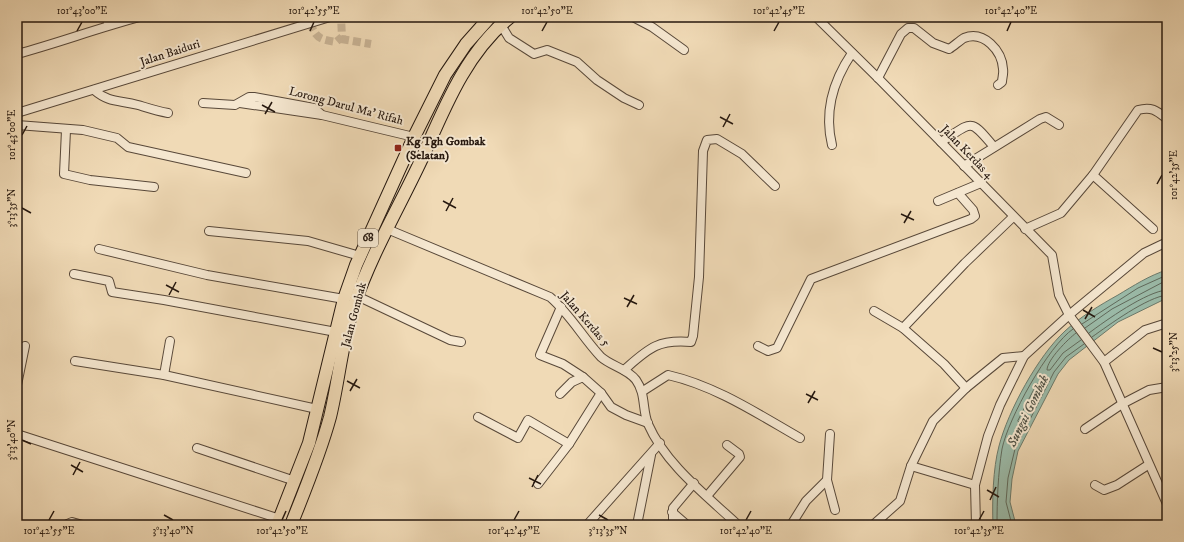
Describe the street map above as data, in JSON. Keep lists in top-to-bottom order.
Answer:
{
  "streets": {
    "main road": ["68", "Jalan Gombak"],
    "street": [
      "Jalan Baiduri",
      "Lorong Darul Ma' Rifah",
      "Jalan Kerdas 4",
      "Jalan Kerdas 5"
    ]
  },
  "crossings": [
    ["Lorong Darul Ma' Rifah", "Jalan Gombak"],
    ["Jalan Gombak", "Jalan Kerdas 5"]
  ],
  "water": ["Sungai Gombak"],
  "places": {
    "transit": ["Kg Tgh Gombak (Selatan)"]
  },
  "coordinates": [
    "101°43'00\"E",
    "101°42'55\"E",
    "101°42'50\"E",
    "101°42'45\"E",
    "101°42'40\"E",
    "101°42'35\"E",
    "3°13'35\"N",
    "3°13'25\"N",
    "3°13'40\"N"
  ]
}
